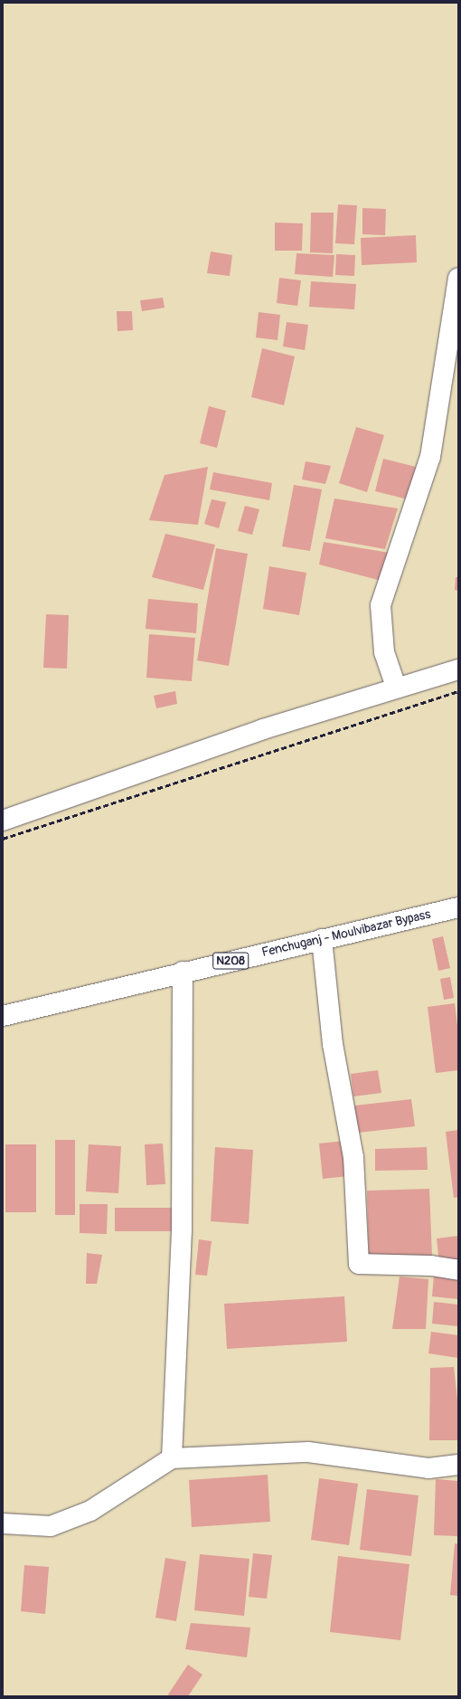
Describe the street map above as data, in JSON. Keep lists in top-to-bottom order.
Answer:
{
  "streets": {
    "main road": ["Fenchuganj - Moulvibazar Bypass", "N208"]
  }
}
